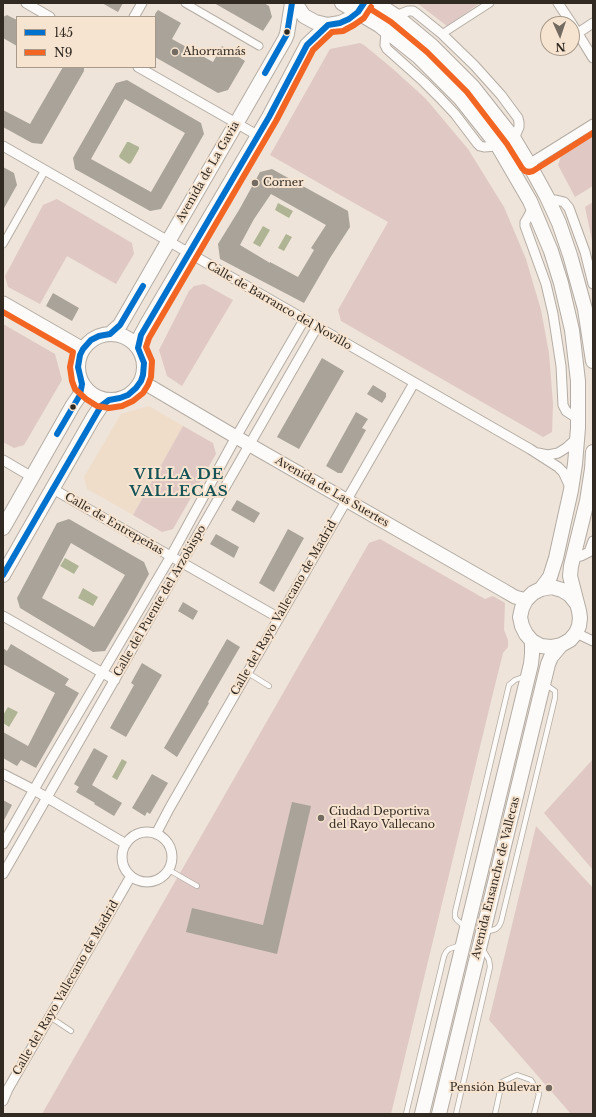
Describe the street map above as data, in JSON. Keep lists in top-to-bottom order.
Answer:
{
  "streets": {
    "main road": ["Avenida de La Gavia", "Avenida de Las Suertes", "Avenida Ensanche de Vallecas"],
    "street": [
      "Calle de Barranco del Novillo",
      "Calle de Entrepeñas",
      "Calle del Puente del Arzobispo",
      "Calle del Rayo Vallecano de Madrid"
    ]
  },
  "crossings": [
    ["Avenida de La Gavia", "Calle de Barranco del Novillo"],
    ["Avenida de La Gavia", "Avenida de Las Suertes"],
    ["Calle de Barranco del Novillo", "Calle del Puente del Arzobispo"],
    ["Calle de Barranco del Novillo", "Calle del Rayo Vallecano de Madrid"],
    ["Avenida de Las Suertes", "Calle del Puente del Arzobispo"],
    ["Avenida de Las Suertes", "Calle del Rayo Vallecano de Madrid"],
    ["Avenida de Las Suertes", "Avenida Ensanche de Vallecas"],
    ["Calle de Entrepeñas", "Calle del Puente del Arzobispo"],
    ["Calle de Entrepeñas", "Calle del Rayo Vallecano de Madrid"]
  ],
  "districts": ["VILLA DE VALLECAS"],
  "places": [
    "Ahorramás",
    "Corner",
    "Ciudad Deportiva del Rayo Vallecano",
    "Pensión Bulevar"
  ],
  "lines": ["transit line 145", "transit line N9"],
  "legend": ["145", "N9"],
  "north": "bottom"
}
